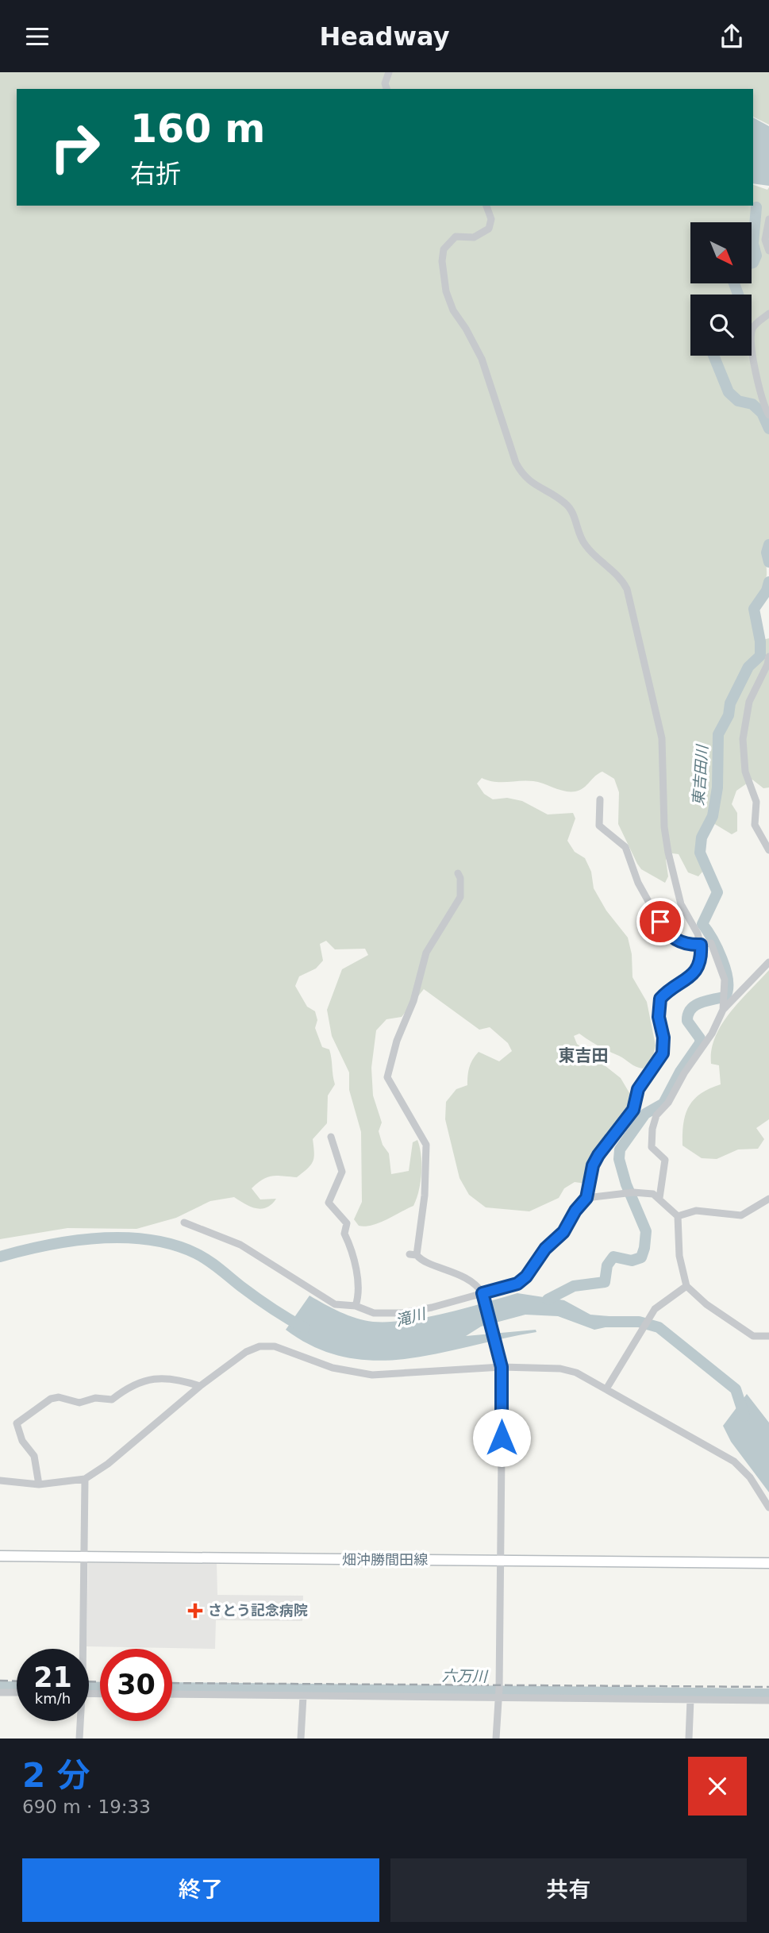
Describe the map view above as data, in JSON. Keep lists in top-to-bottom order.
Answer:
{
  "streets": {
    "main road": ["畑沖勝間田線"]
  },
  "districts": ["東吉田"],
  "water": ["東吉田川", "滝川", "六万川"],
  "places": {
    "health": ["さとう記念病院"]
  },
  "north": "bottom right",
  "page": {
    "header": "Headway",
    "turn": ["160 m", "右折"],
    "speed": "21 km/h",
    "limit": "30",
    "heading": ["2 分", "690 m · 19:33"],
    "buttons": ["終了", "共有"]
  }
}
